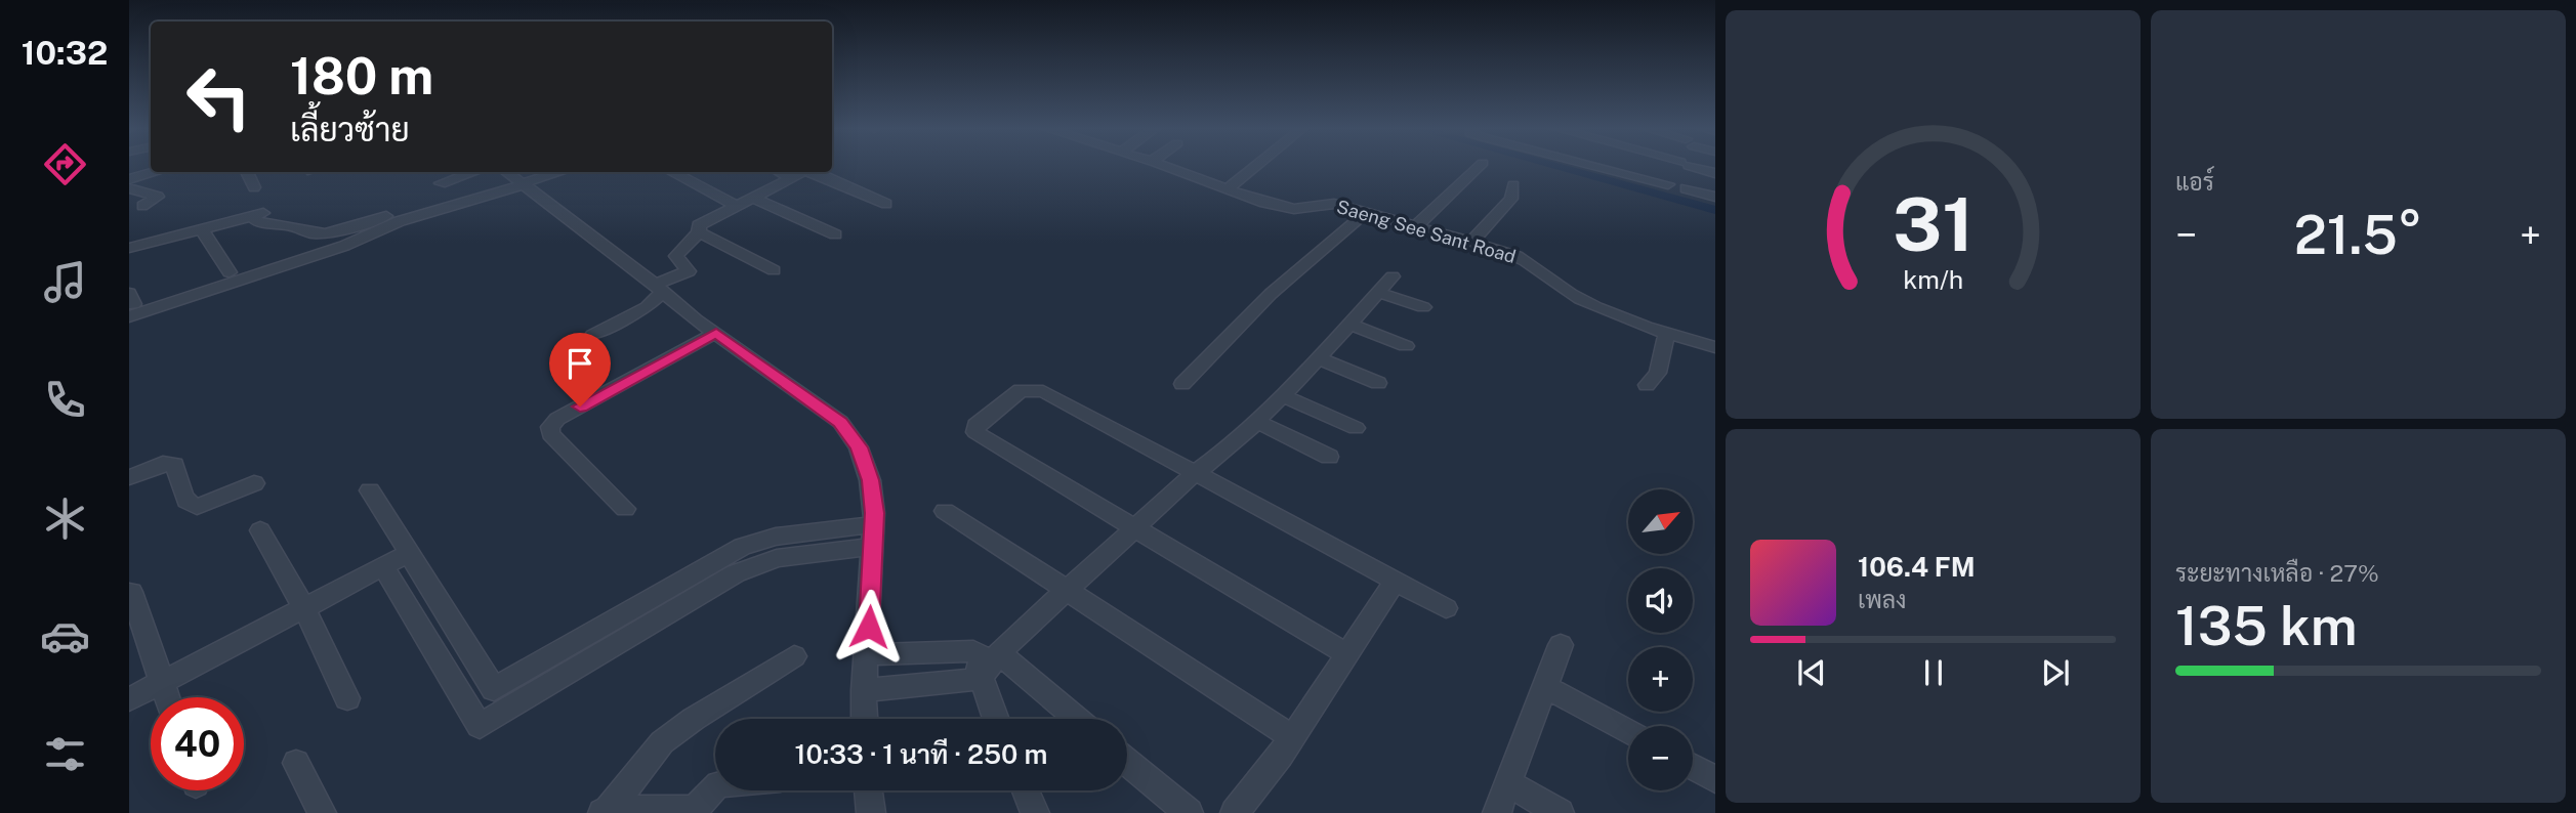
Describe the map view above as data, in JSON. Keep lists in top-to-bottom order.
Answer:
{
  "streets": {
    "street": ["Saeng See Sant Road"]
  },
  "north": "top right",
  "page": {
    "tabs": "10:32",
    "tile": [
      "แอร์",
      ["ระยะทางเหลือ · 27%", "135 km"]
    ],
    "turn": ["180 m", "เลี้ยวซ้าย"],
    "heat": ["−", "21.5°", "+"],
    "map_buttons": ["+", "−"],
    "song": ["106.4 FM", "เพลง"],
    "limit": "40",
    "trip": "10:33 · 1 นาที · 250 m",
    "gauge": ["31", "km/h"]
  }
}
